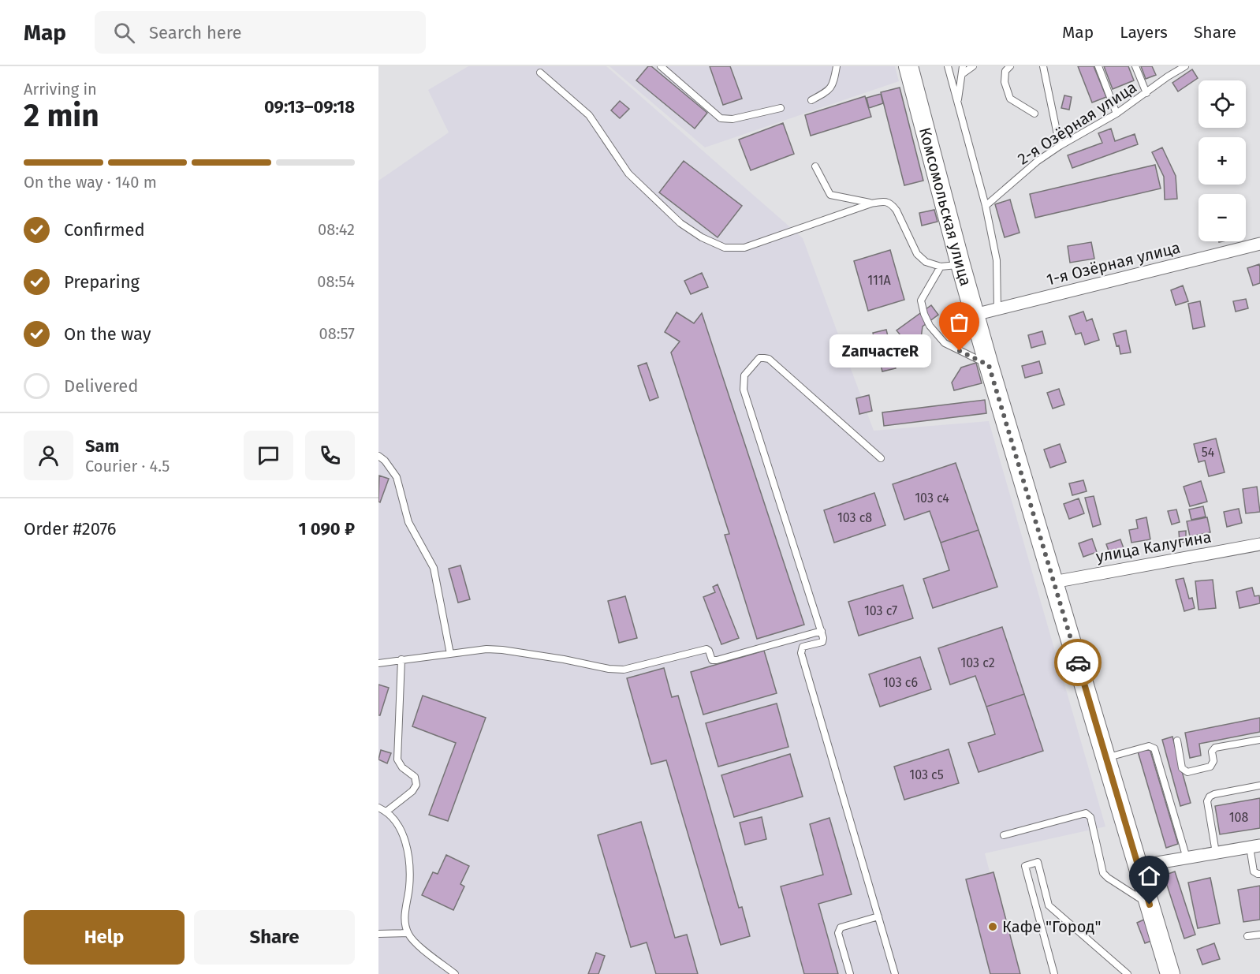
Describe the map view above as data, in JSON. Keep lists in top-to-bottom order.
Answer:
{
  "streets": {
    "main road": ["Комсомольская улица"],
    "street": ["1-я Озёрная улица", "улица Калугина"],
    "lane": ["2-я Озёрная улица"]
  },
  "crossings": [
    ["Комсомольская улица", "1-я Озёрная улица"],
    ["Комсомольская улица", "улица Калугина"]
  ],
  "places": ["ZапчастеR", "Кафе \"Город\""],
  "house_numbers": [
    "111А",
    "54",
    "103 с4",
    "103 с8",
    "103 с7",
    "103 с2",
    "103 с6",
    "103 с5",
    "108"
  ],
  "page": {
    "header": "Map",
    "search": "Search here",
    "nav": ["Map", "Layers", "Share"],
    "heading": ["2 min", "Arriving in", "09:13–09:18"],
    "panel": [
      "Sam",
      "Courier · 4.5",
      "Order #2076",
      "1 090 ₽"
    ],
    "map_buttons": ["+", "−"],
    "bar": "On the way · 140 m",
    "list": [
      ["Confirmed", "08:42"],
      ["Preparing", "08:54"],
      ["On the way", "08:57"],
      "Delivered"
    ],
    "bubble": "ZапчастеR",
    "buttons": ["Help", "Share"]
  }
}
